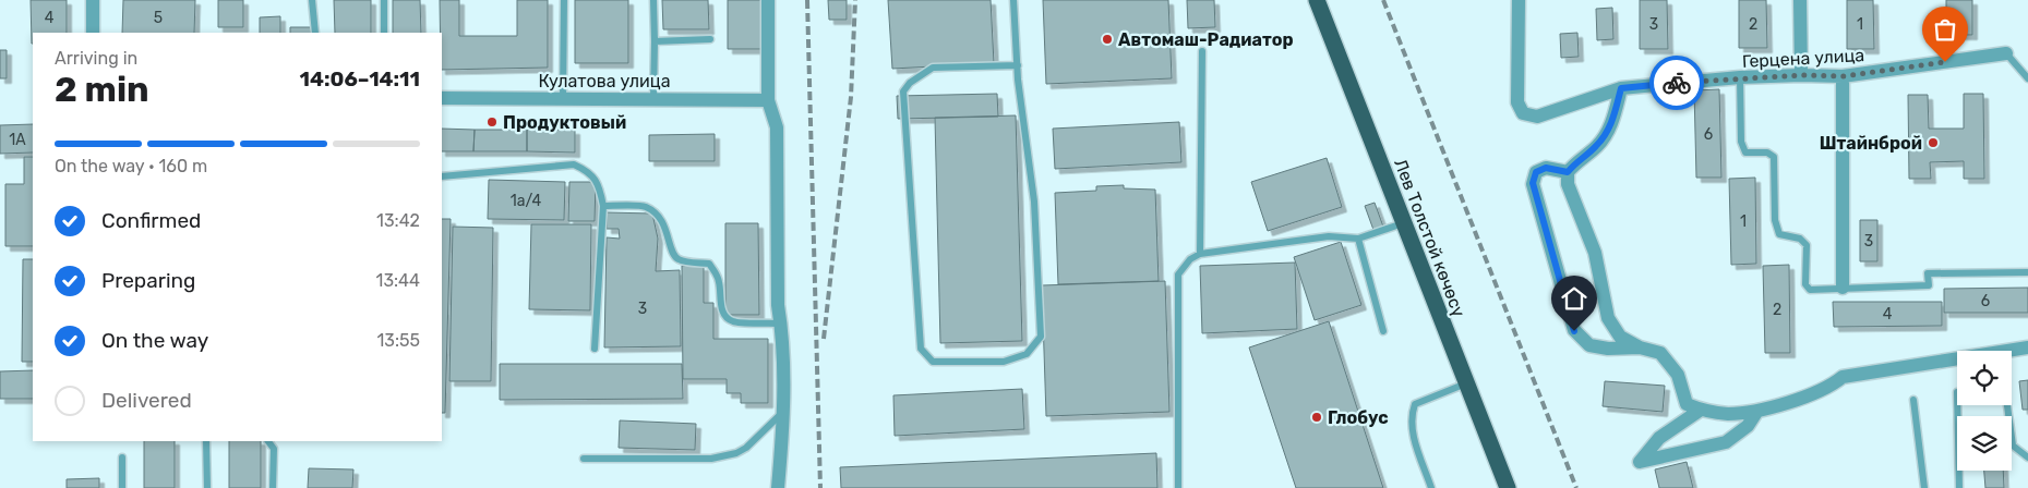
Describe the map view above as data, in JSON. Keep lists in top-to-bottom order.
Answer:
{
  "streets": {
    "main road": ["Лев Толстой көчөсү"],
    "street": ["Герцена улица", "Кулатова улица"]
  },
  "places": [
    "Автомаш-Радиатор",
    "Продуктовый",
    "Штайнброй",
    "Глобус"
  ],
  "house_numbers": [
    "4",
    "5",
    "3",
    "2",
    "1",
    "6",
    "1А",
    "1а/4",
    "1",
    "3",
    "6",
    "3",
    "2",
    "4"
  ],
  "page": {
    "heading": ["2 min", "Arriving in", "14:06–14:11"],
    "bar": "On the way · 160 m",
    "list": [
      ["Confirmed", "13:42"],
      ["Preparing", "13:44"],
      ["On the way", "13:55"],
      "Delivered"
    ]
  }
}
